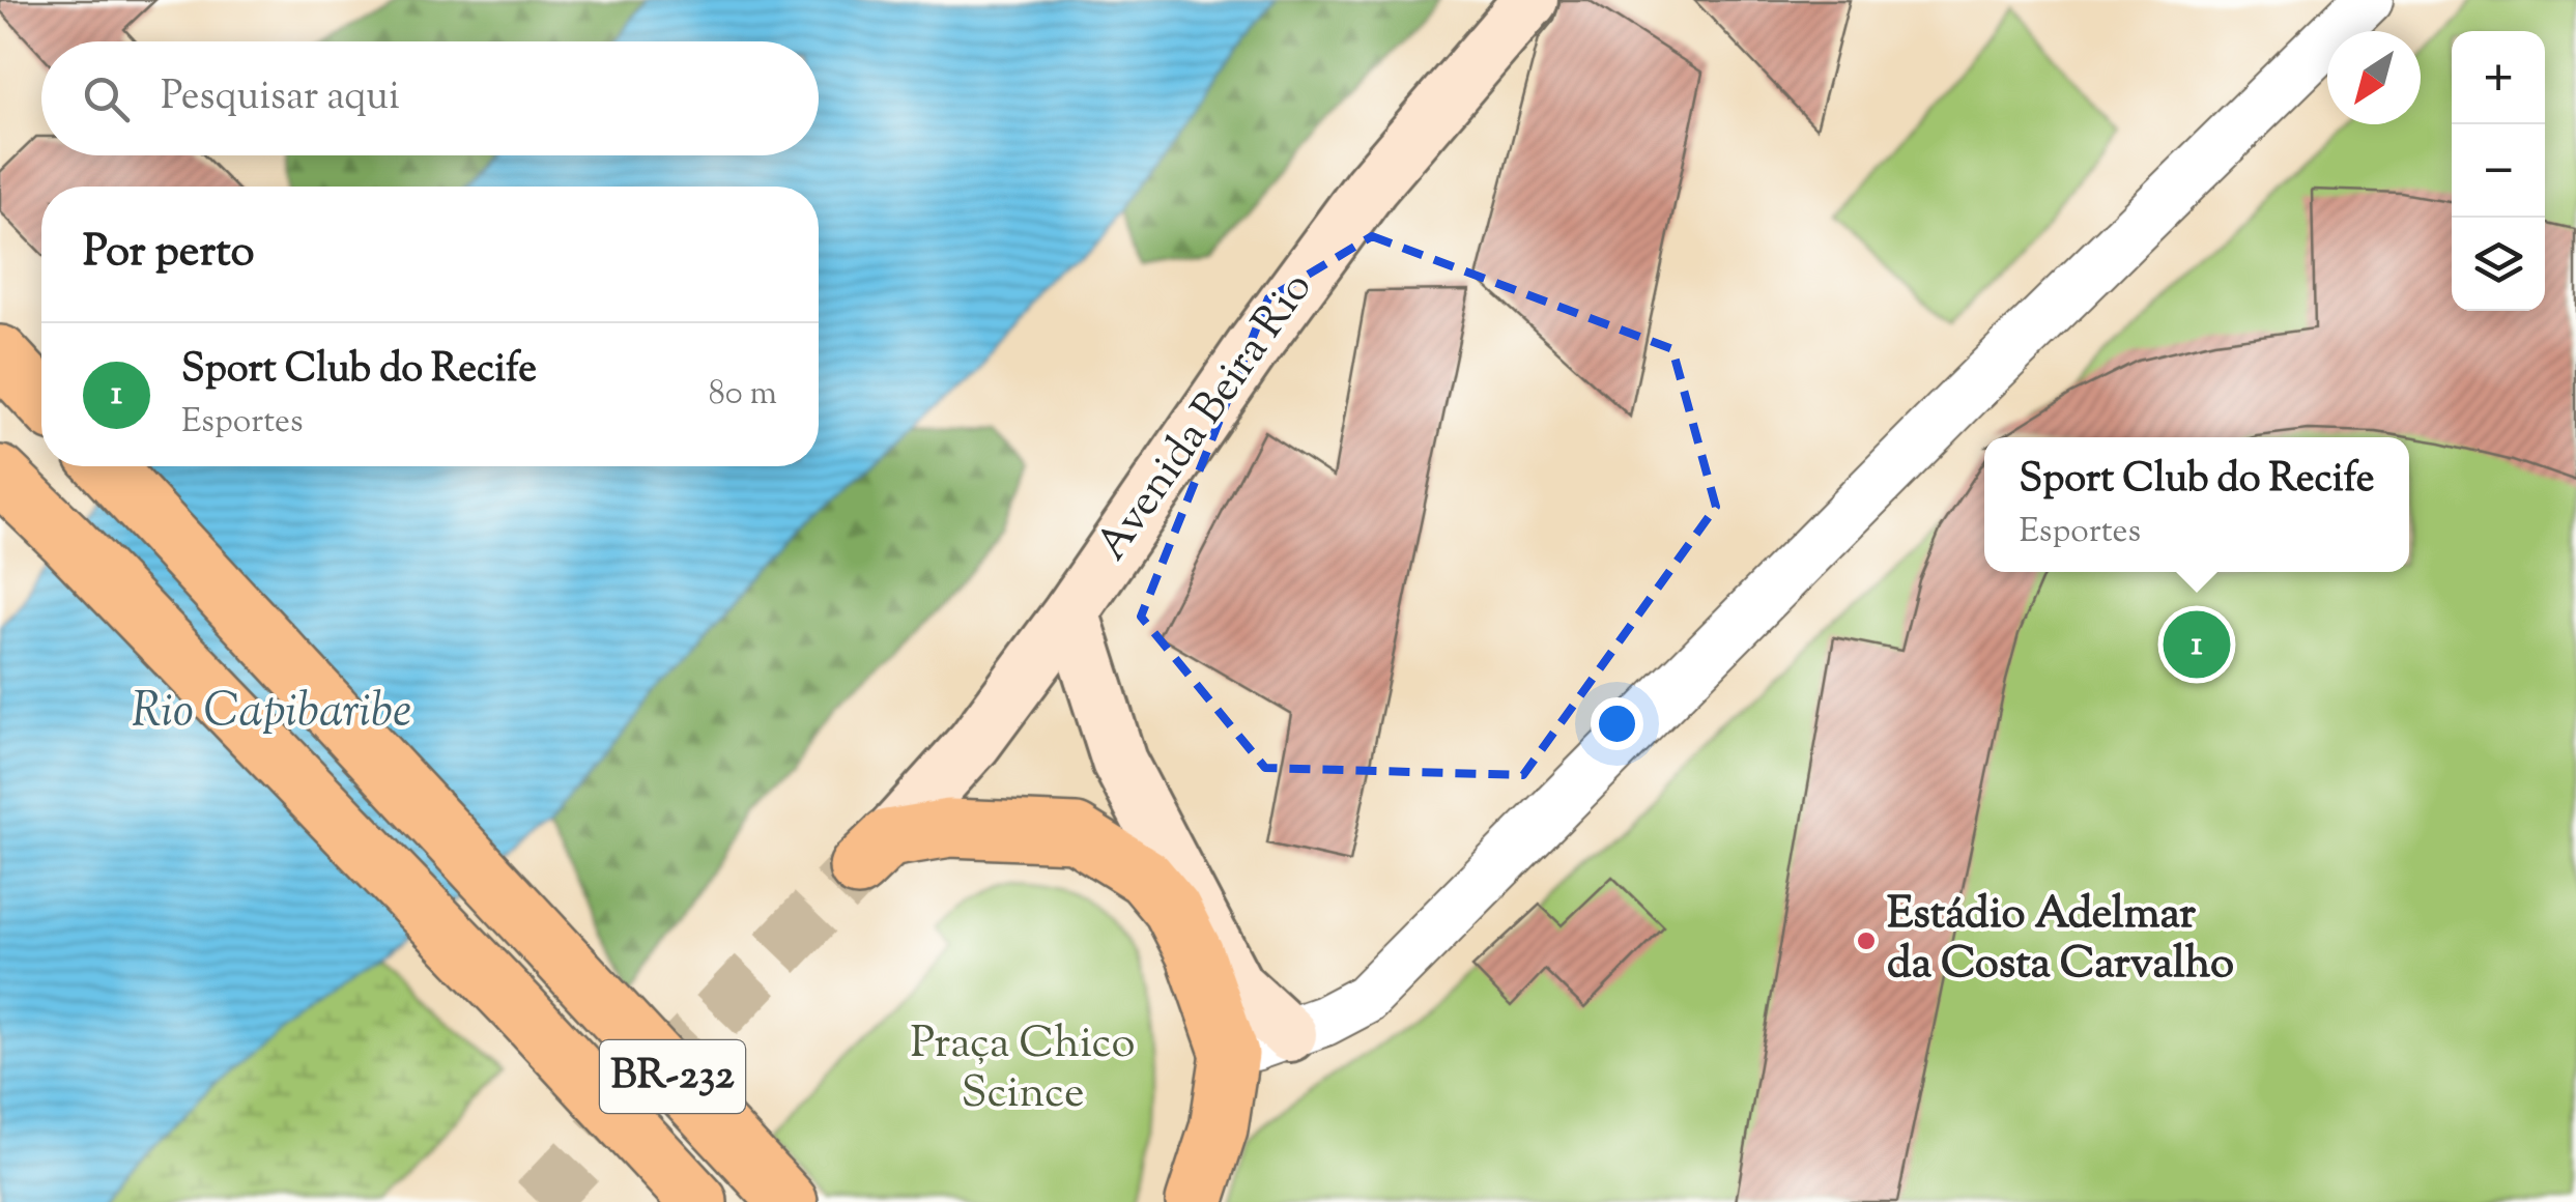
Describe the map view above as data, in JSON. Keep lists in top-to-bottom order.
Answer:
{
  "streets": {
    "highway": ["BR-232"],
    "main road": ["Avenida Beira Rio"]
  },
  "water": ["Rio Capibaribe"],
  "parks": ["Praça Chico Scince"],
  "places": ["Estádio Adelmar da Costa Carvalho"],
  "north": "bottom left",
  "page": {
    "map_buttons": ["+", "−"],
    "search": "Pesquisar aqui",
    "heading": "Por perto",
    "list": [
      {
        "mark": "1",
        "name": "Sport Club do Recife",
        "note": "Esportes",
        "value": "80 m"
      }
    ],
    "popup": ["Sport Club do Recife", "Esportes"],
    "pins": "1"
  }
}
